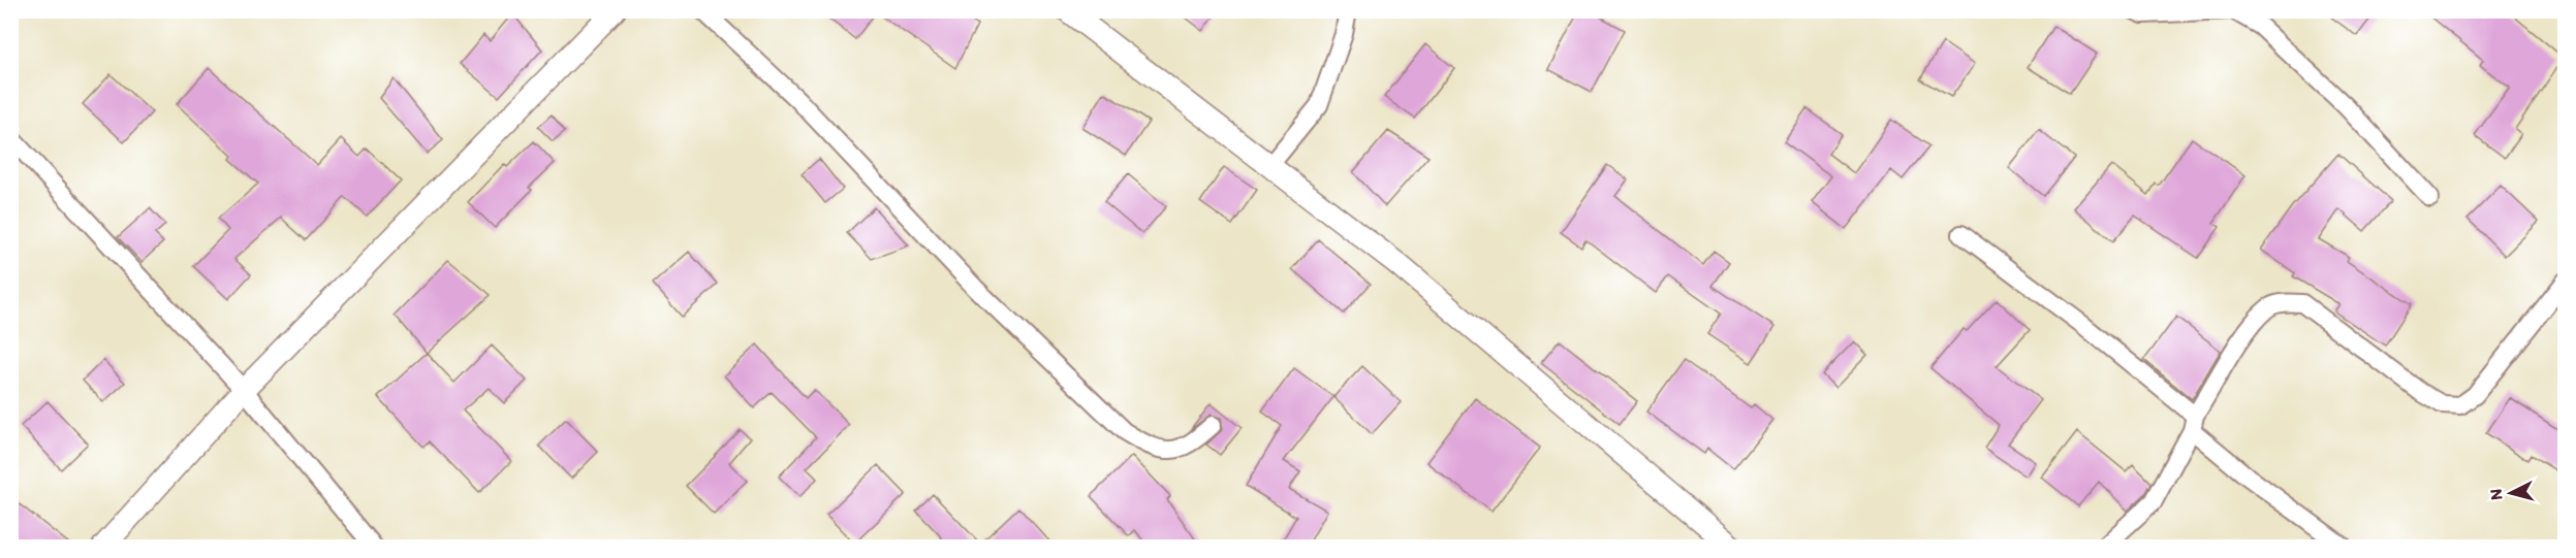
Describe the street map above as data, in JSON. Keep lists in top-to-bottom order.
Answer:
{
  "north": "left"
}
